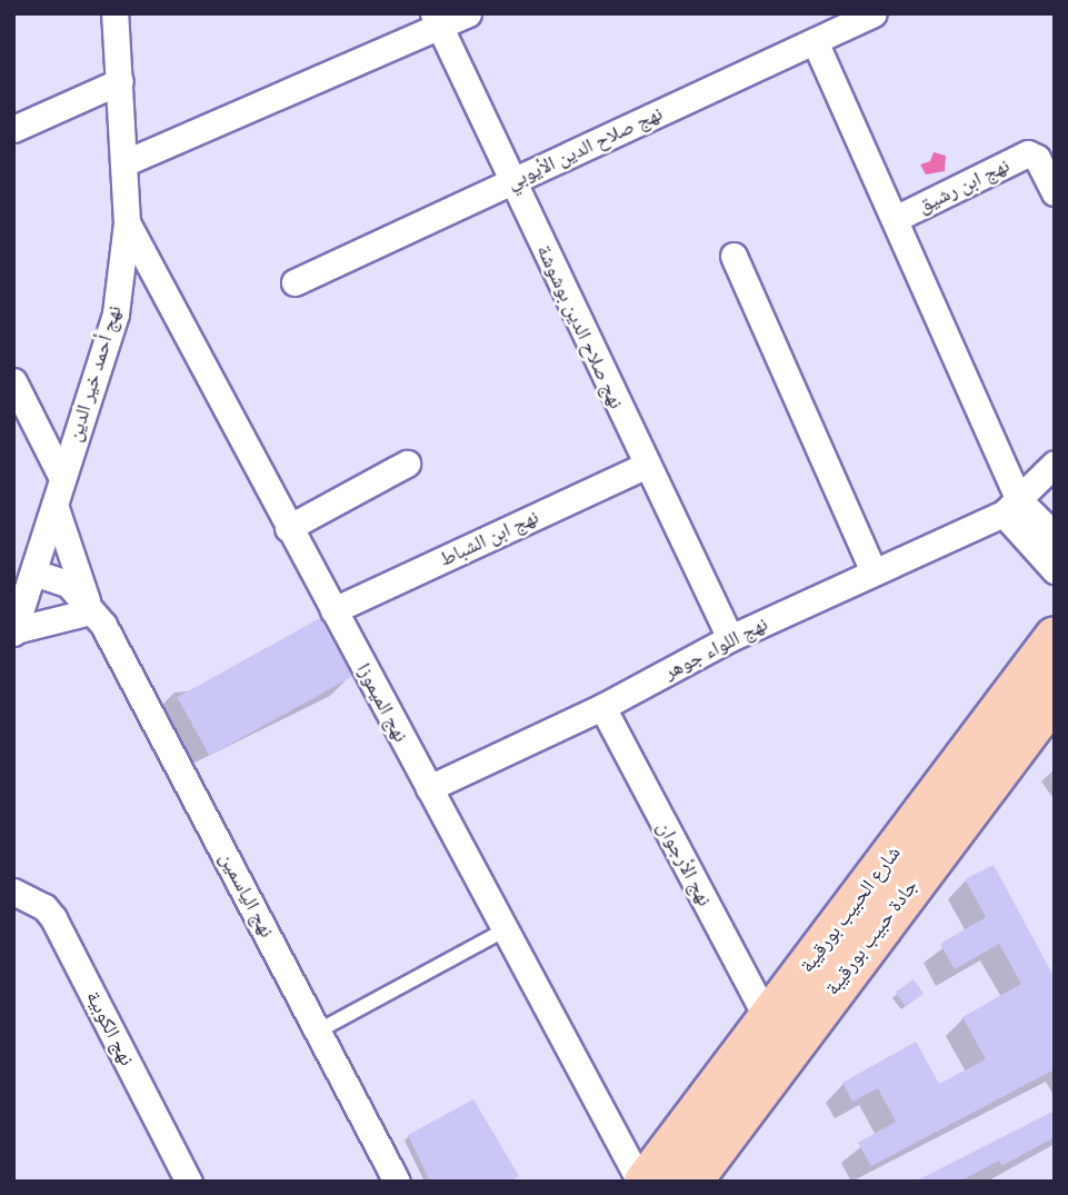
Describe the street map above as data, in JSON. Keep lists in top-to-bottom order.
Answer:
{
  "streets": {
    "main road": ["شارع الحبيب بورقيبة", "جادة حبيب بورقيبة"],
    "street": [
      "نهج صلاح الدين الأيوبي",
      "نهج ابن رشيق",
      "نهج صلاح الدين بوشوشة",
      "نهج أحمد خير الدين",
      "نهج ابن الشباط",
      "نهج اللواء جوهر",
      "نهج الميموزا",
      "نهج الأرجوان",
      "نهج الياسمين",
      "نهج الكوبية"
    ]
  },
  "crossings": [
    ["نهج صلاح الدين الأيوبي", "نهج صلاح الدين بوشوشة"],
    ["نهج صلاح الدين بوشوشة", "نهج ابن الشباط"],
    ["نهج صلاح الدين بوشوشة", "نهج اللواء جوهر"],
    ["نهج أحمد خير الدين", "نهج الميموزا"],
    ["نهج أحمد خير الدين", "نهج الياسمين"],
    ["نهج ابن الشباط", "نهج الميموزا"],
    ["نهج اللواء جوهر", "نهج الميموزا"],
    ["نهج اللواء جوهر", "نهج الأرجوان"],
    ["نهج الميموزا", "شارع الحبيب بورقيبة"],
    ["نهج الأرجوان", "شارع الحبيب بورقيبة"]
  ]
}
